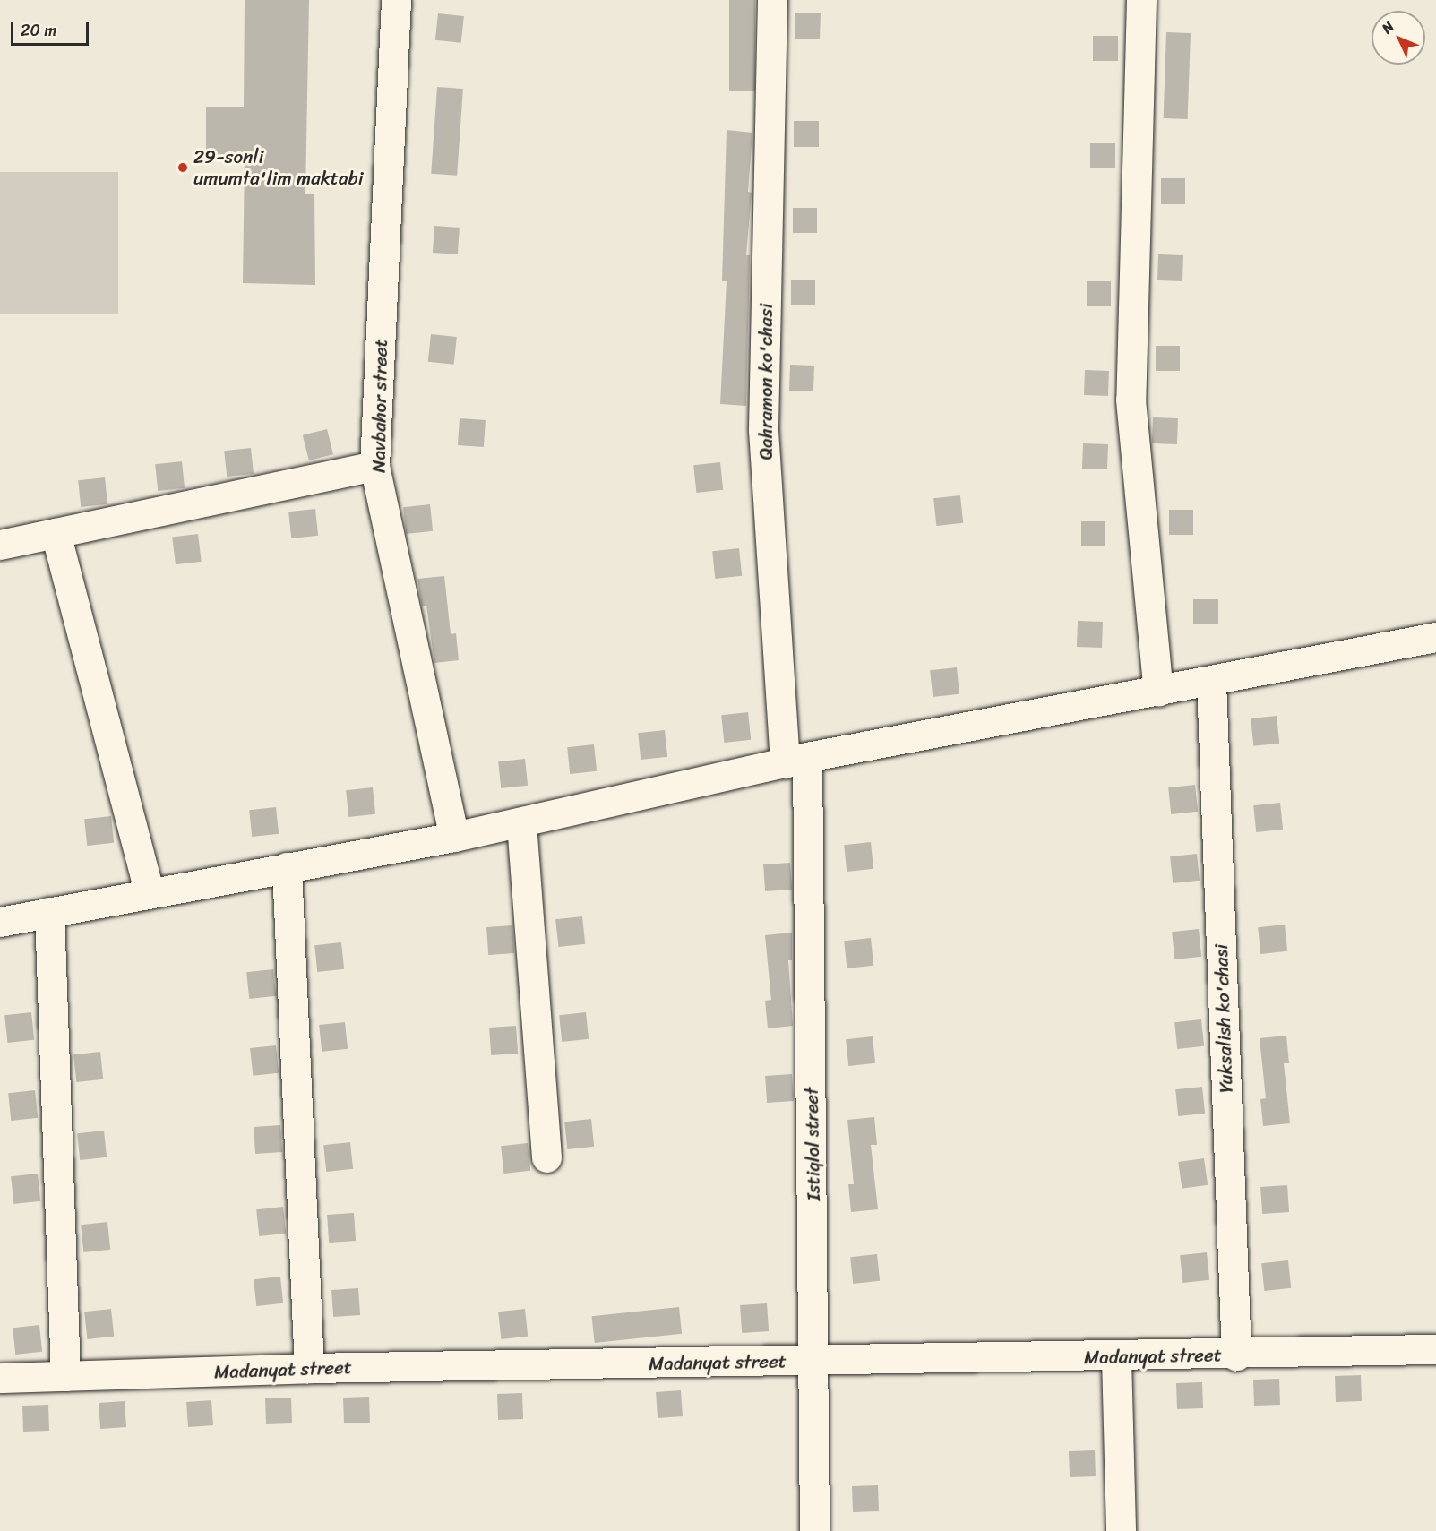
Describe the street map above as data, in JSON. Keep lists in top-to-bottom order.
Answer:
{
  "streets": {
    "street": [
      "Qahramon ko'chasi",
      "Navbahor street",
      "Yuksalish ko'chasi",
      "Istiqlol street",
      "Madanyat street"
    ]
  },
  "crossings": [
    ["Qahramon ko'chasi", "Istiqlol street"],
    ["Yuksalish ko'chasi", "Madanyat street"],
    ["Istiqlol street", "Madanyat street"]
  ],
  "places": ["29-sonli umumta'lim maktabi"],
  "scale_bar": "20 m",
  "north": "top left"
}
